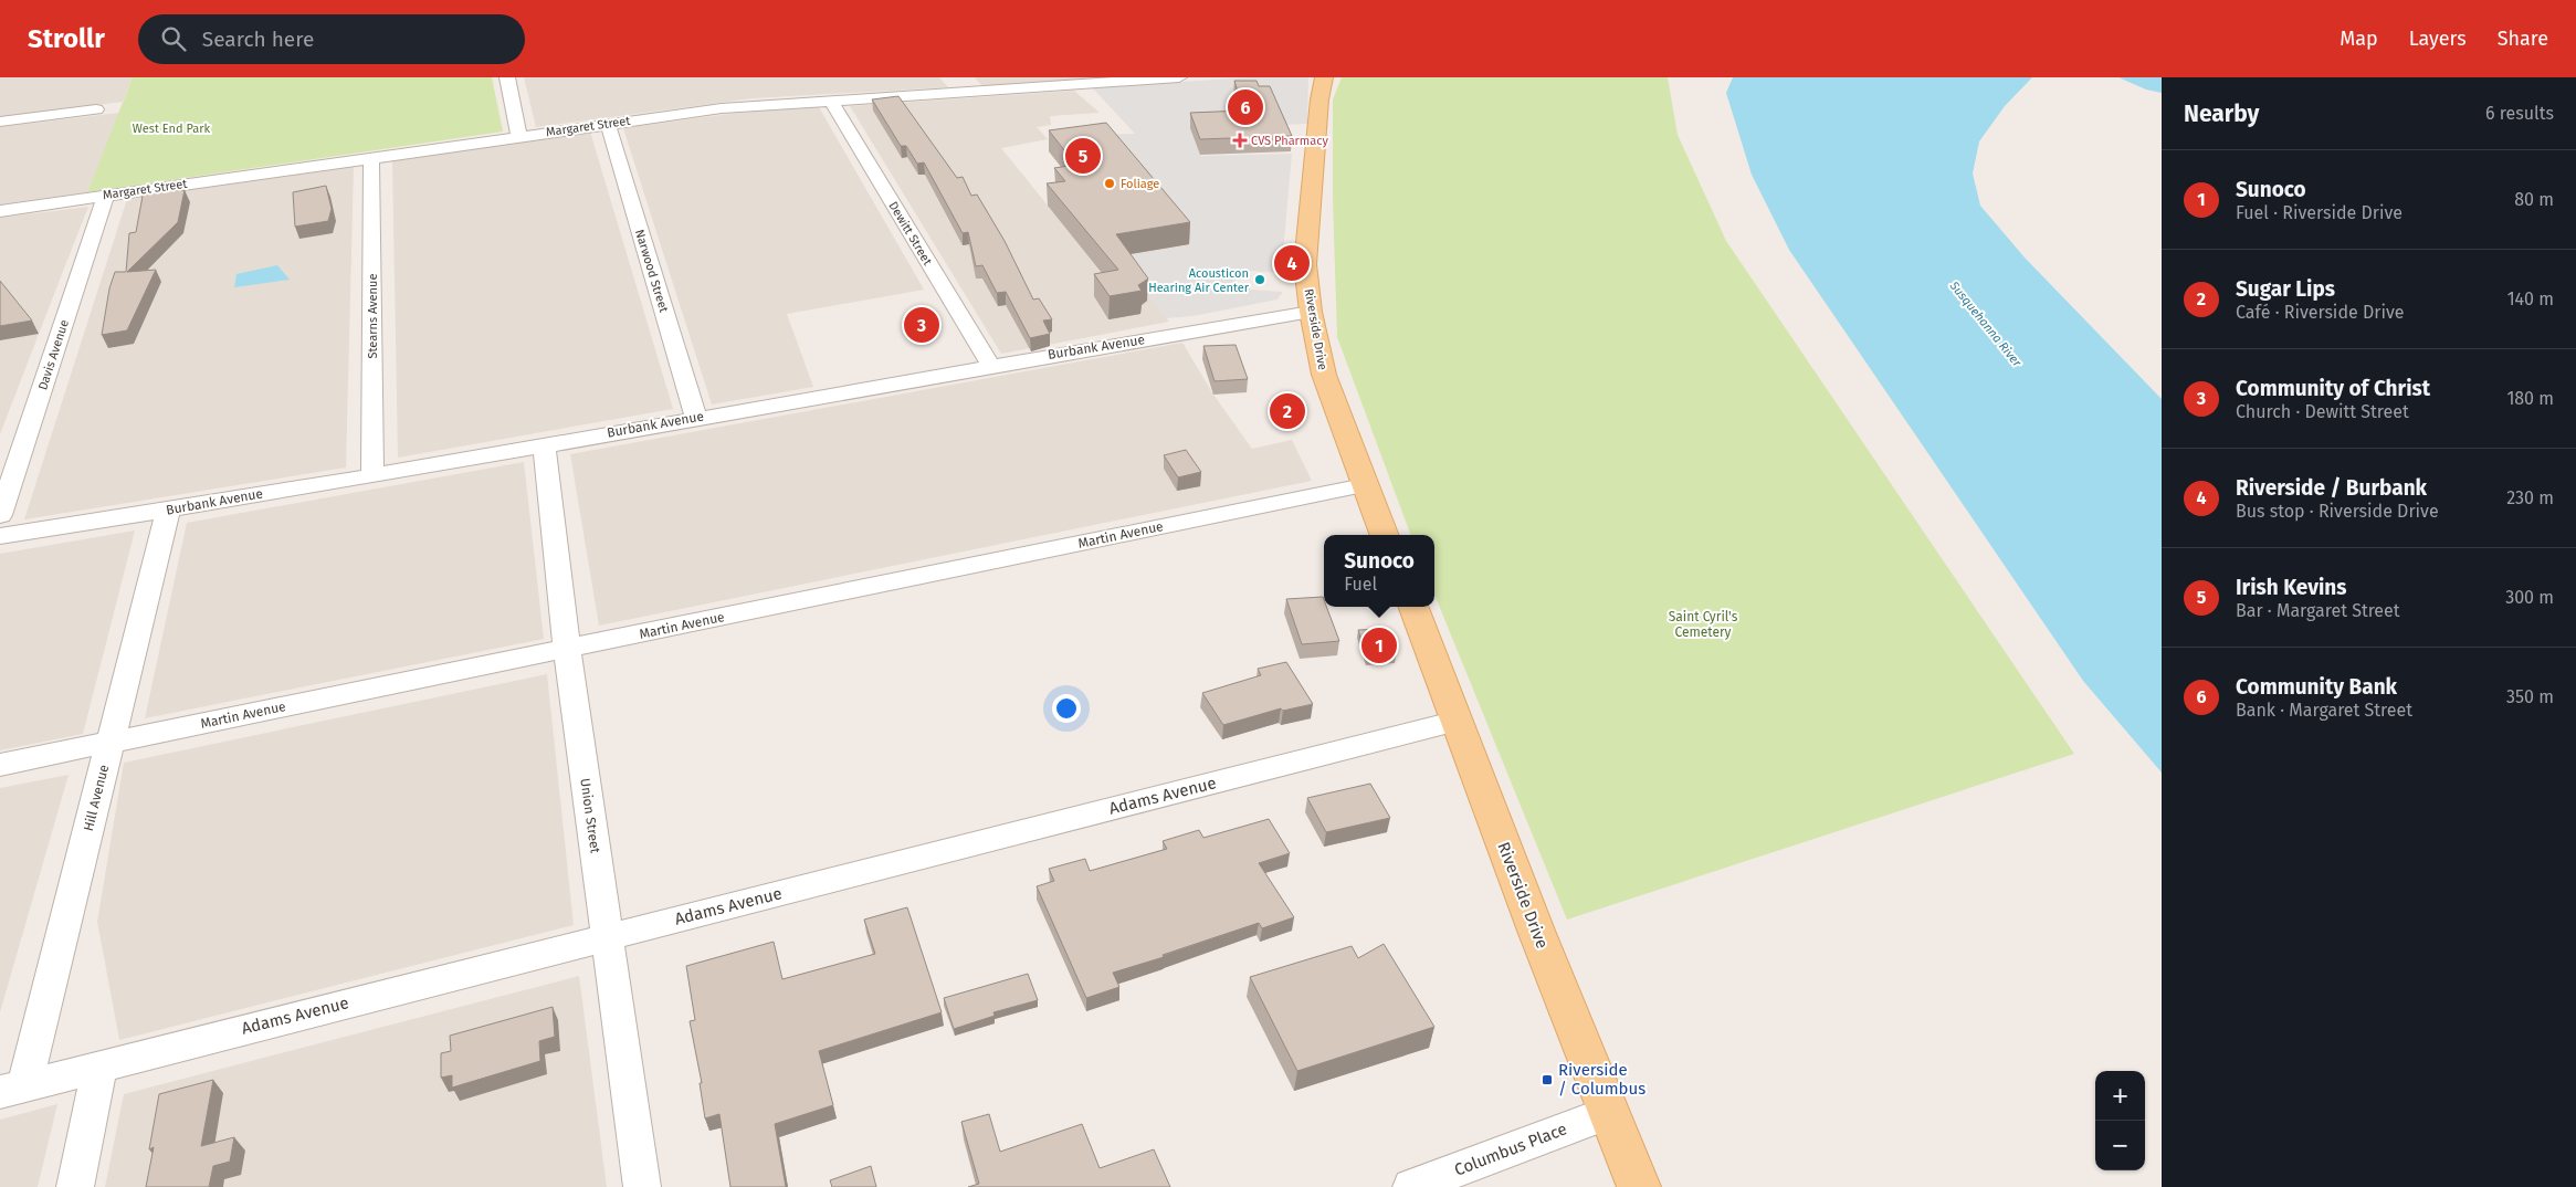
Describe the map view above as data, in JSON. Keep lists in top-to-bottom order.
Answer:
{
  "streets": {
    "main road": ["Riverside Drive"],
    "street": [
      "Margaret Street",
      "Dewitt Street",
      "Narwood Street",
      "Stearns Avenue",
      "Burbank Avenue",
      "Davis Avenue",
      "Martin Avenue",
      "Adams Avenue",
      "Hill Avenue",
      "Union Street",
      "Columbus Place"
    ]
  },
  "crossings": [
    ["Margaret Street", "Dewitt Street"],
    ["Margaret Street", "Narwood Street"],
    ["Margaret Street", "Stearns Avenue"],
    ["Margaret Street", "Davis Avenue"],
    ["Dewitt Street", "Burbank Avenue"],
    ["Narwood Street", "Burbank Avenue"],
    ["Stearns Avenue", "Burbank Avenue"],
    ["Riverside Drive", "Burbank Avenue"],
    ["Riverside Drive", "Martin Avenue"],
    ["Riverside Drive", "Adams Avenue"],
    ["Riverside Drive", "Columbus Place"],
    ["Burbank Avenue", "Hill Avenue"],
    ["Burbank Avenue", "Union Street"],
    ["Martin Avenue", "Hill Avenue"],
    ["Martin Avenue", "Union Street"],
    ["Adams Avenue", "Hill Avenue"],
    ["Adams Avenue", "Union Street"]
  ],
  "water": ["Susquehanna River"],
  "parks": ["West End Park", "Saint Cyril's Cemetery"],
  "places": {
    "health": ["CVS Pharmacy"],
    "other": ["Foliage", "Acousticon Hearing Air Center"],
    "transit": ["Riverside / Columbus"]
  },
  "page": {
    "header": "Strollr",
    "search": "Search here",
    "nav": ["Map", "Layers", "Share"],
    "heading": ["Nearby", "6 results"],
    "pins": [
      "6",
      "5",
      "4",
      "3",
      "2",
      "1"
    ],
    "list": [
      {
        "mark": "1",
        "name": "Sunoco",
        "note": "Fuel · Riverside Drive",
        "value": "80 m"
      },
      {
        "mark": "2",
        "name": "Sugar Lips",
        "note": "Café · Riverside Drive",
        "value": "140 m"
      },
      {
        "mark": "3",
        "name": "Community of Christ",
        "note": "Church · Dewitt Street",
        "value": "180 m"
      },
      {
        "mark": "4",
        "name": "Riverside / Burbank",
        "note": "Bus stop · Riverside Drive",
        "value": "230 m"
      },
      {
        "mark": "5",
        "name": "Irish Kevins",
        "note": "Bar · Margaret Street",
        "value": "300 m"
      },
      {
        "mark": "6",
        "name": "Community Bank",
        "note": "Bank · Margaret Street",
        "value": "350 m"
      }
    ],
    "popup": ["Sunoco", "Fuel"],
    "map_buttons": ["+", "−"]
  }
}
